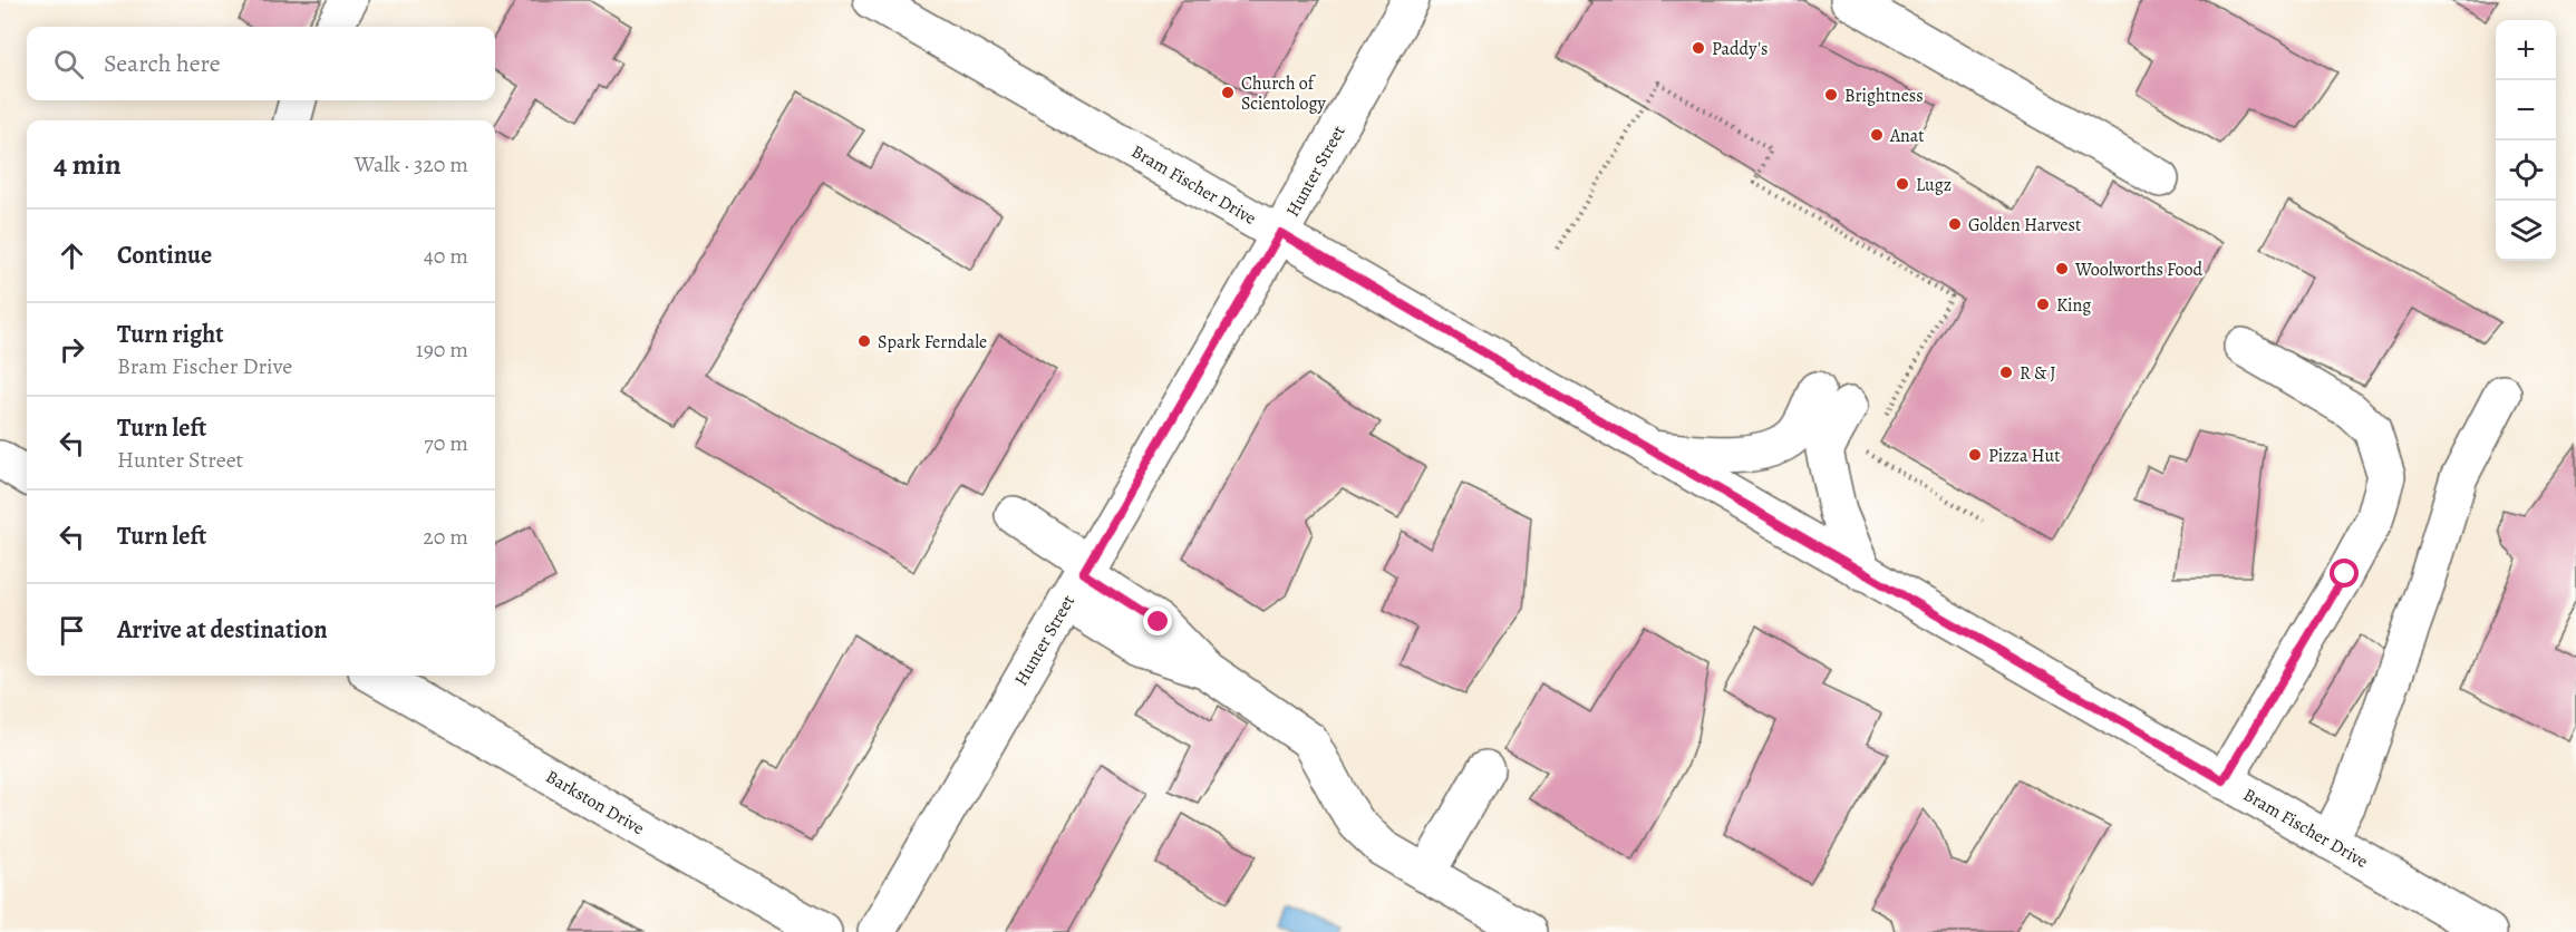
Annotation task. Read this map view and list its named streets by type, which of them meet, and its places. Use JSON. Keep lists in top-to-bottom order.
{
  "streets": {
    "street": ["Hunter Street", "Bram Fischer Drive", "Barkston Drive"]
  },
  "crossings": [
    ["Hunter Street", "Bram Fischer Drive"]
  ],
  "places": [
    "Paddy's",
    "Church of Scientology",
    "Brightness",
    "Anat",
    "Lugz",
    "Golden Harvest",
    "Woolworths Food",
    "King",
    "Spark Ferndale",
    "R & J",
    "Pizza Hut"
  ],
  "page": {
    "map_buttons": ["+", "−"],
    "search": "Search here",
    "heading": ["4 min", "Walk · 320 m"],
    "list": [
      ["Continue", "40 m"],
      ["Turn right", "Bram Fischer Drive", "190 m"],
      ["Turn left", "Hunter Street", "70 m"],
      ["Turn left", "20 m"],
      "Arrive at destination"
    ]
  }
}
